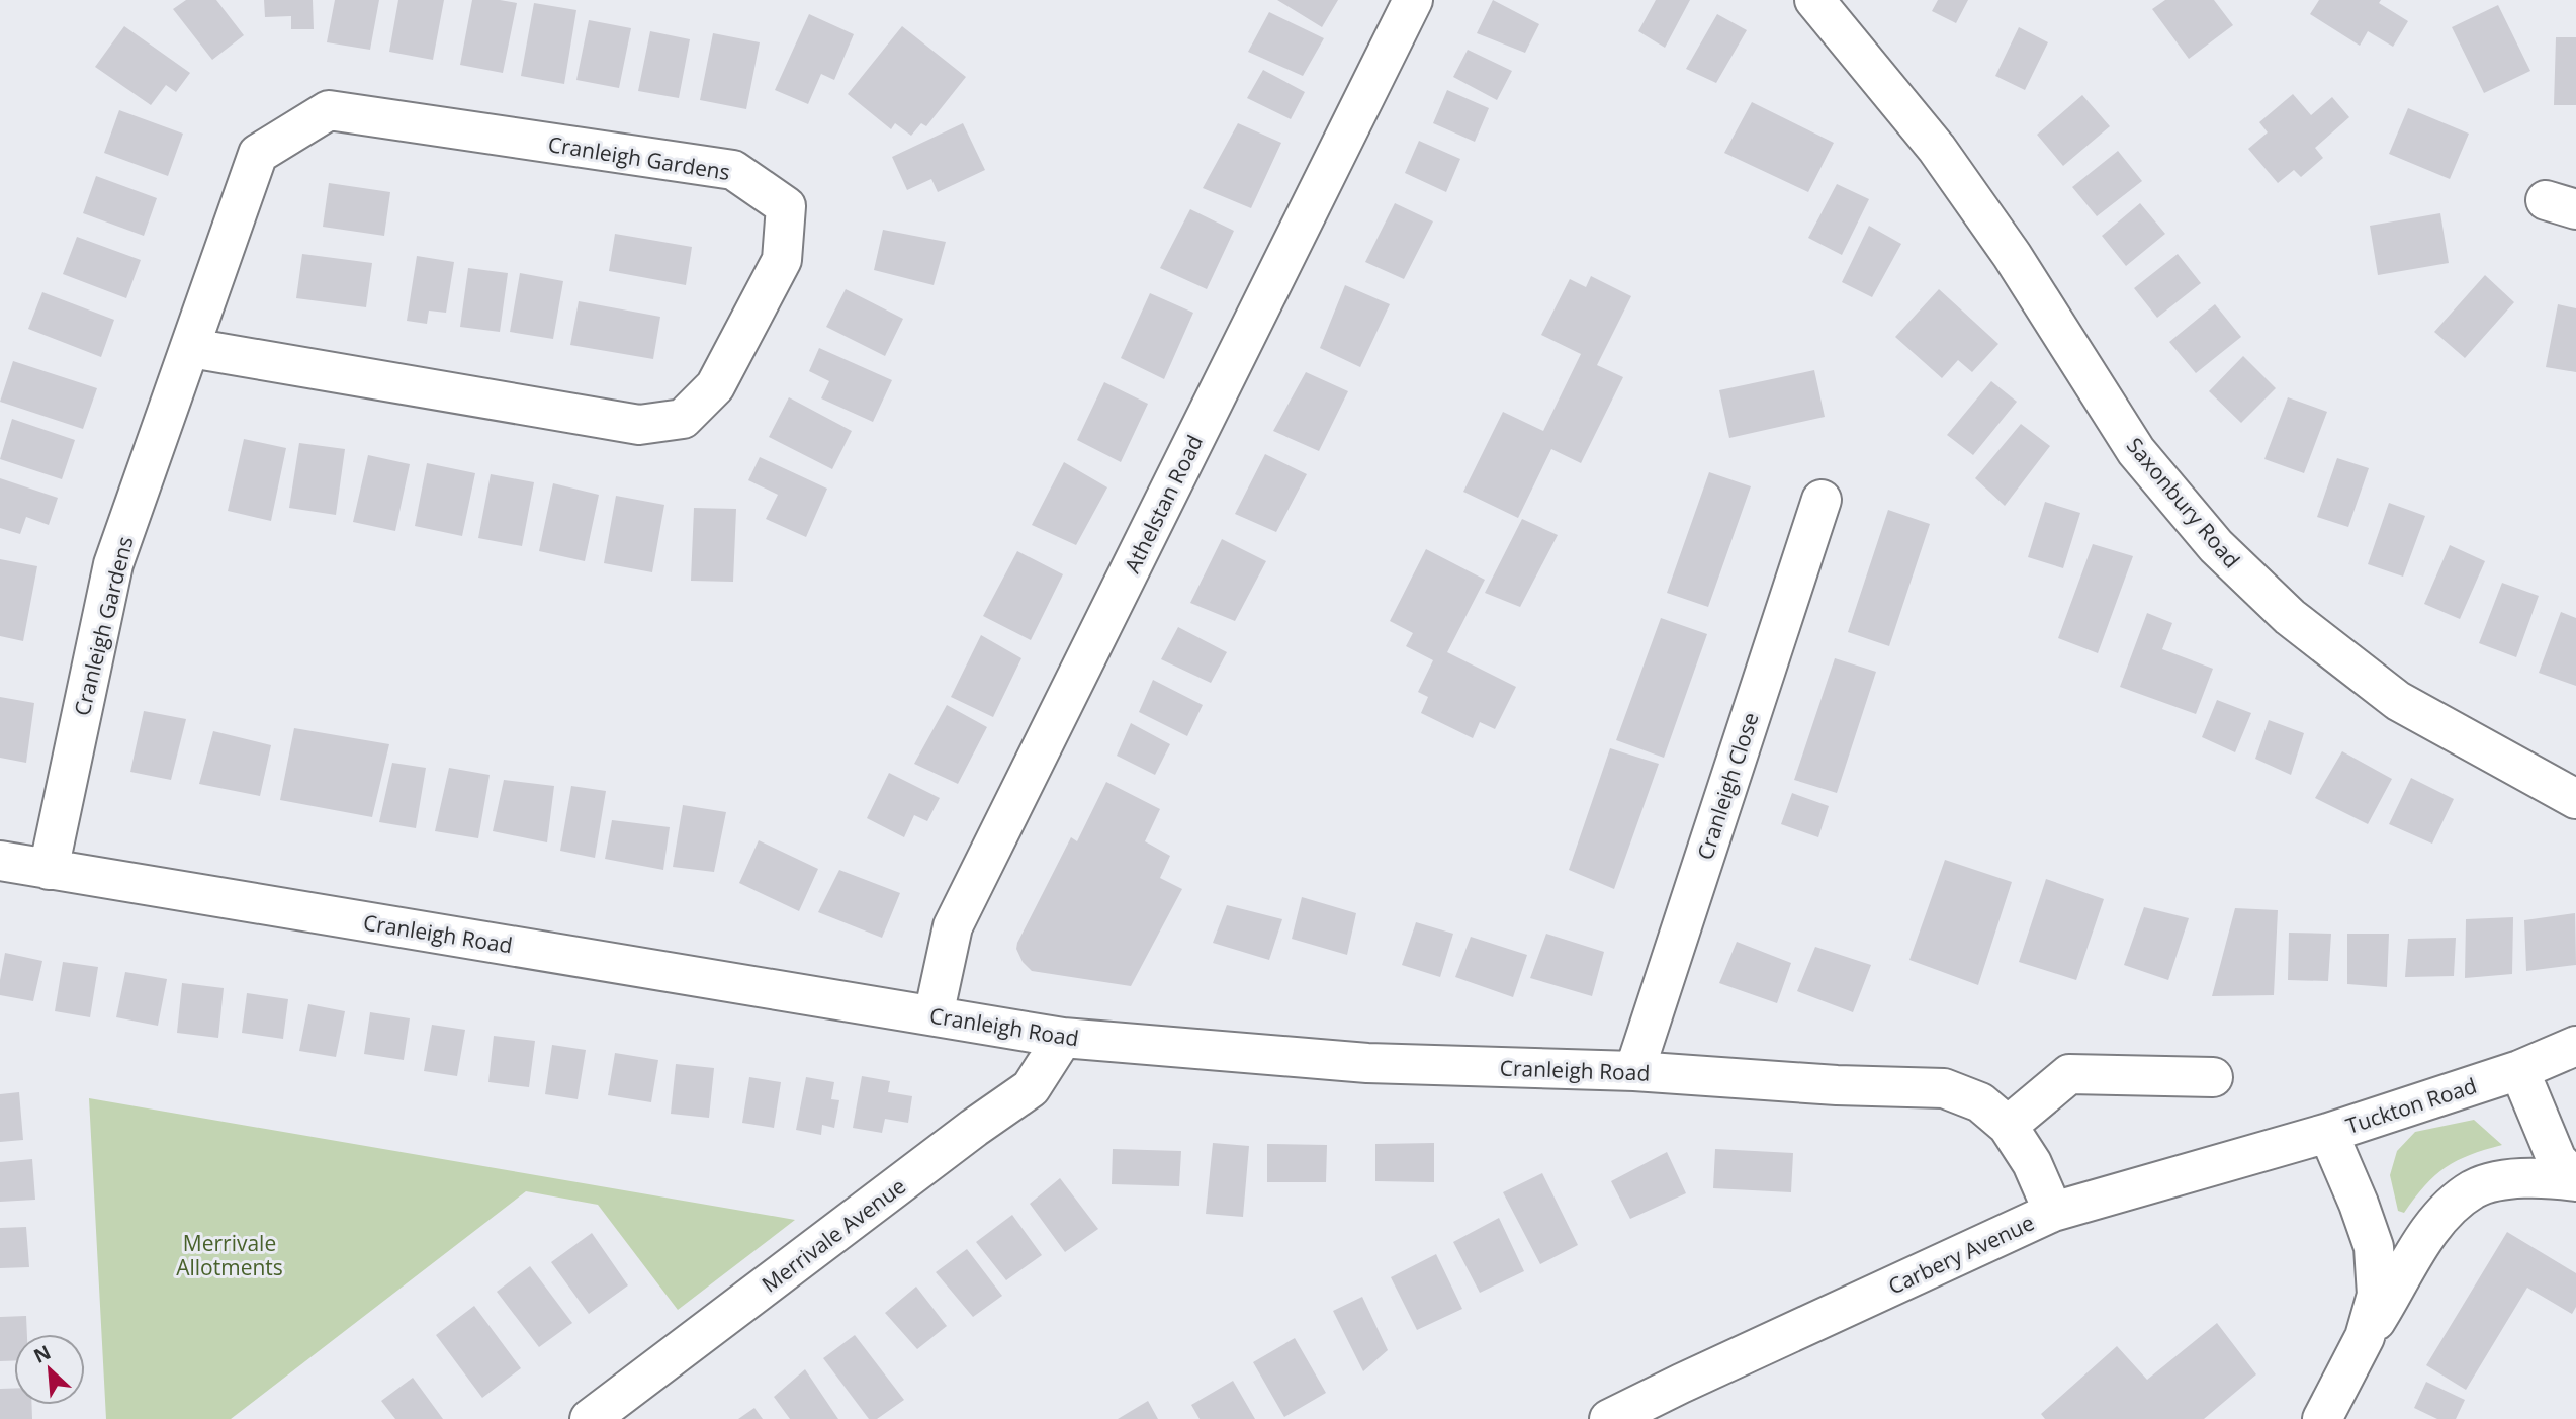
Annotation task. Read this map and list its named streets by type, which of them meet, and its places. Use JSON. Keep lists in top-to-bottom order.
{
  "streets": {
    "street": [
      "Cranleigh Gardens",
      "Saxonbury Road",
      "Athelstan Road",
      "Cranleigh Close",
      "Cranleigh Road",
      "Tuckton Road",
      "Merrivale Avenue",
      "Carbery Avenue"
    ]
  },
  "crossings": [
    ["Cranleigh Gardens", "Cranleigh Road"],
    ["Athelstan Road", "Cranleigh Road"],
    ["Cranleigh Close", "Cranleigh Road"],
    ["Cranleigh Road", "Merrivale Avenue"],
    ["Cranleigh Road", "Carbery Avenue"],
    ["Tuckton Road", "Carbery Avenue"]
  ],
  "parks": ["Merrivale Allotments"],
  "north": "top left"
}
